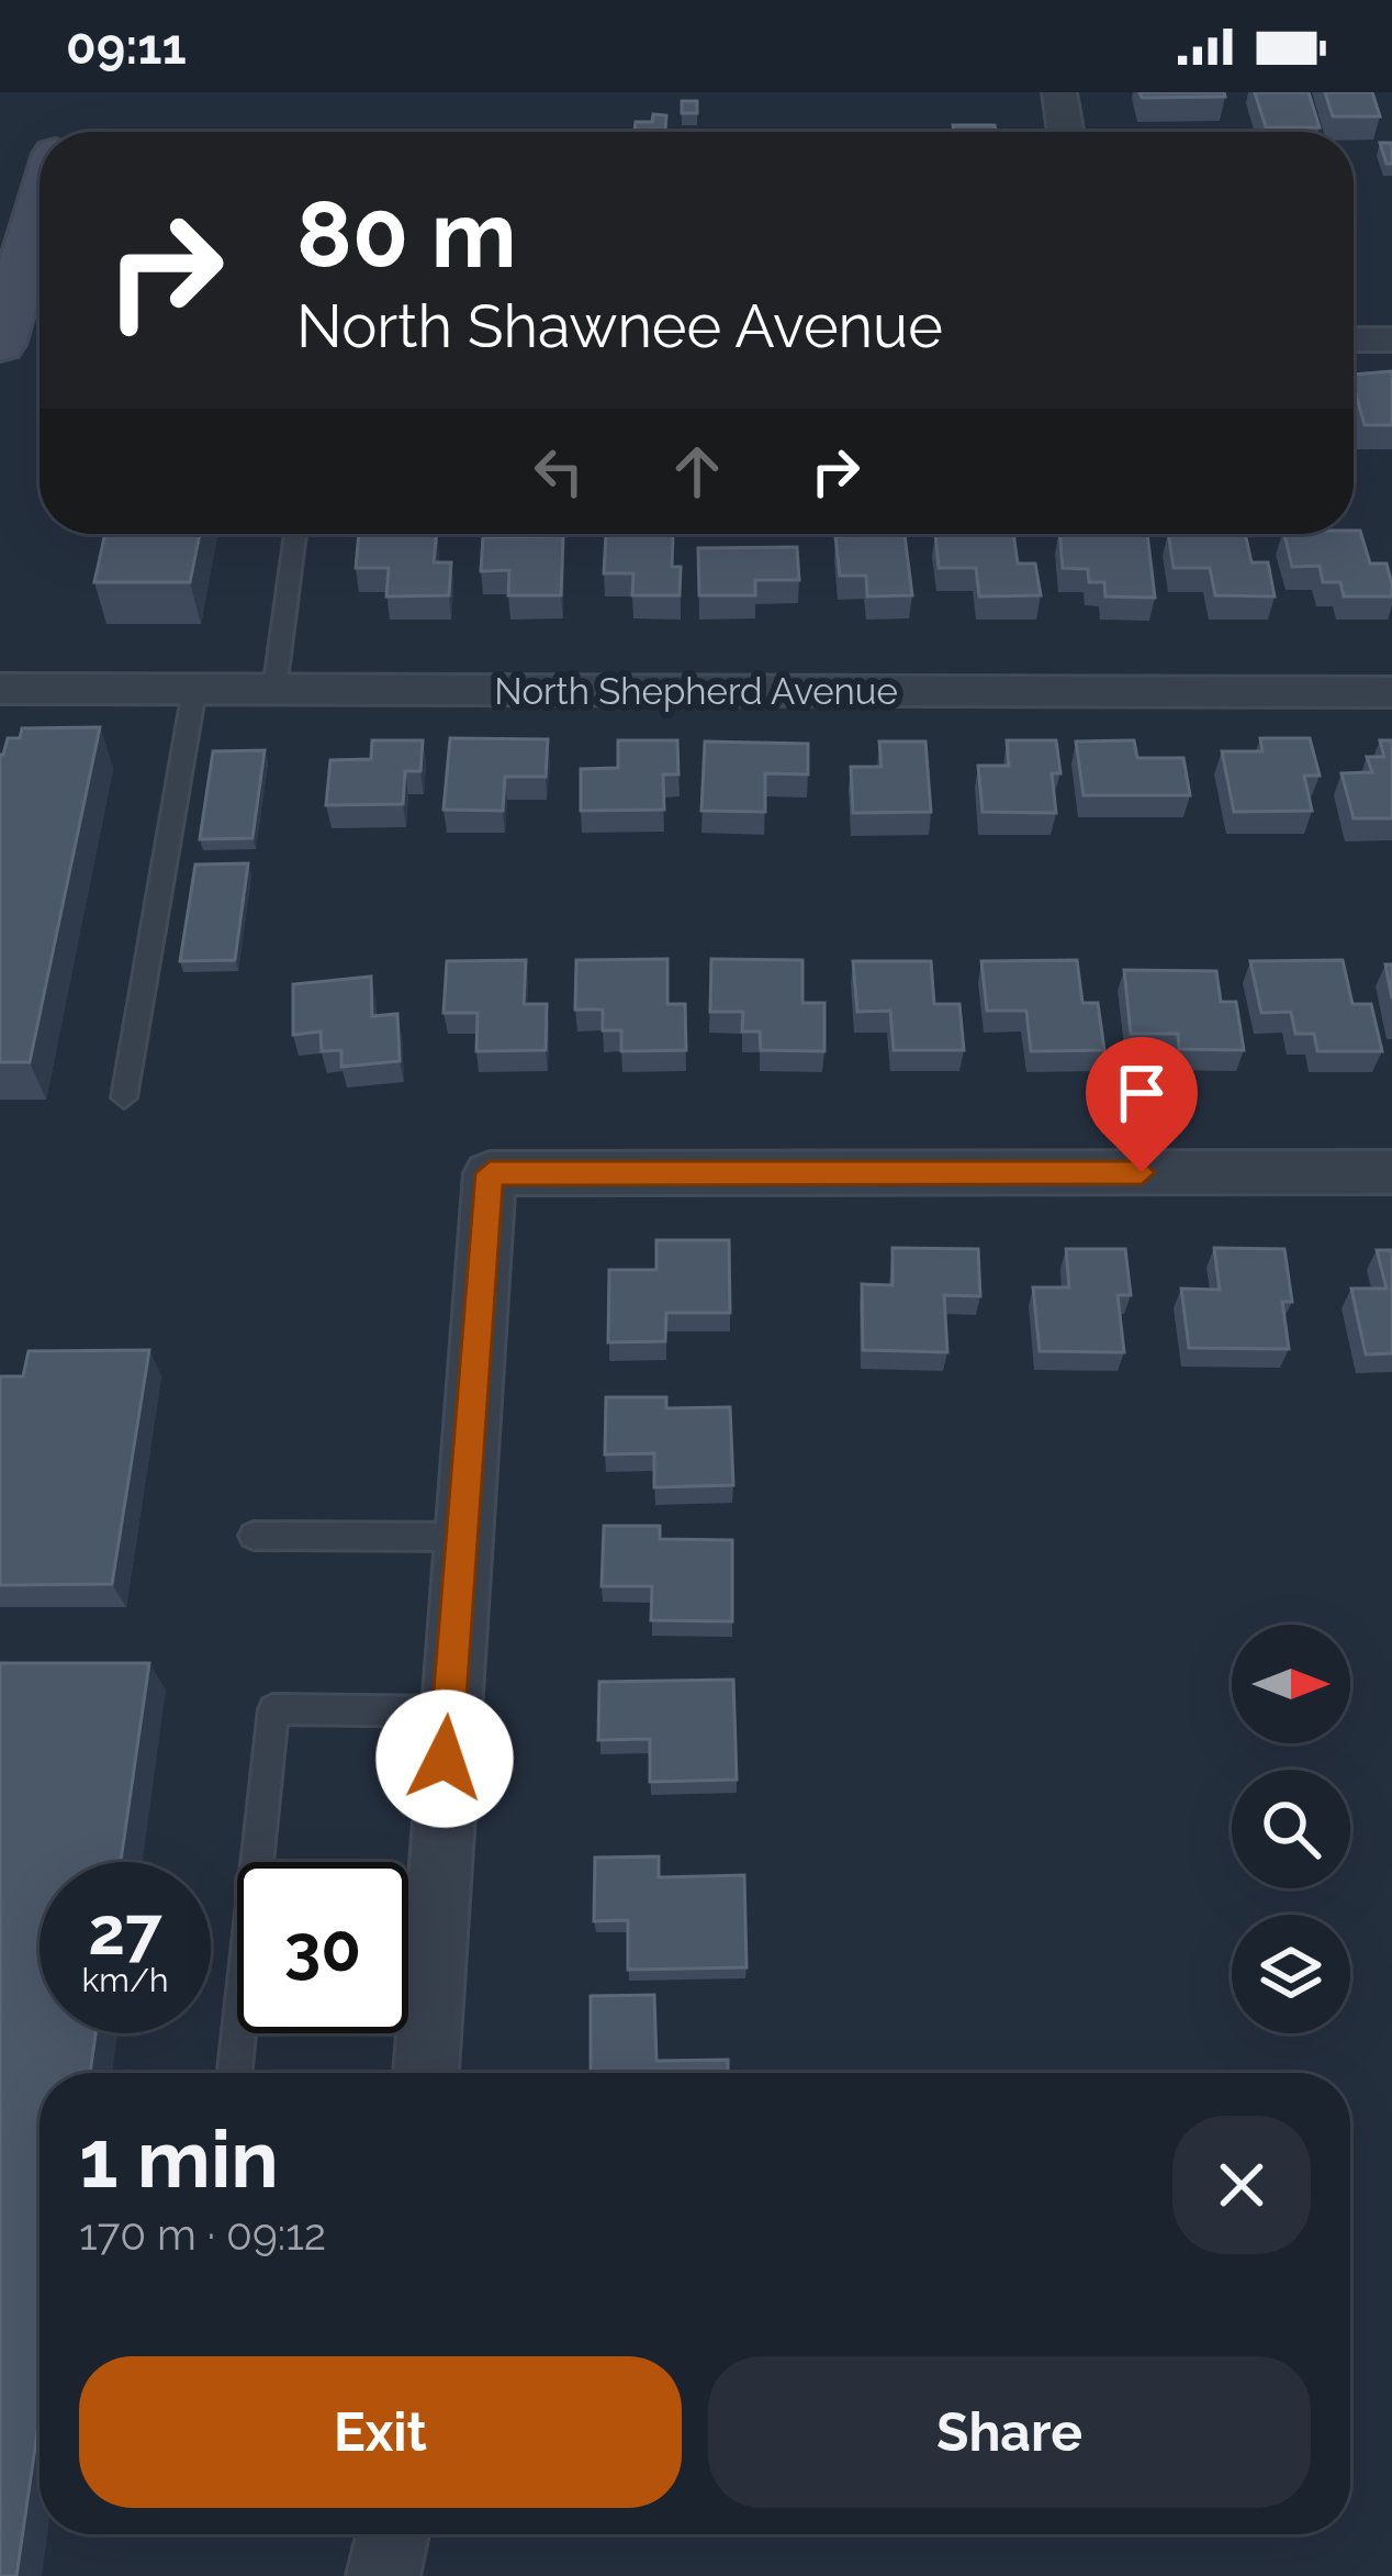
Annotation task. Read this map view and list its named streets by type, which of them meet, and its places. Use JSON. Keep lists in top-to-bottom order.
{
  "streets": {
    "street": ["North Shepherd Avenue"]
  },
  "north": "right",
  "page": {
    "status": "09:11",
    "turn": ["80 m", "North Shawnee Avenue"],
    "speed": "27 km/h",
    "limit": "30",
    "heading": ["1 min", "170 m · 09:12"],
    "buttons": ["Exit", "Share"]
  }
}
